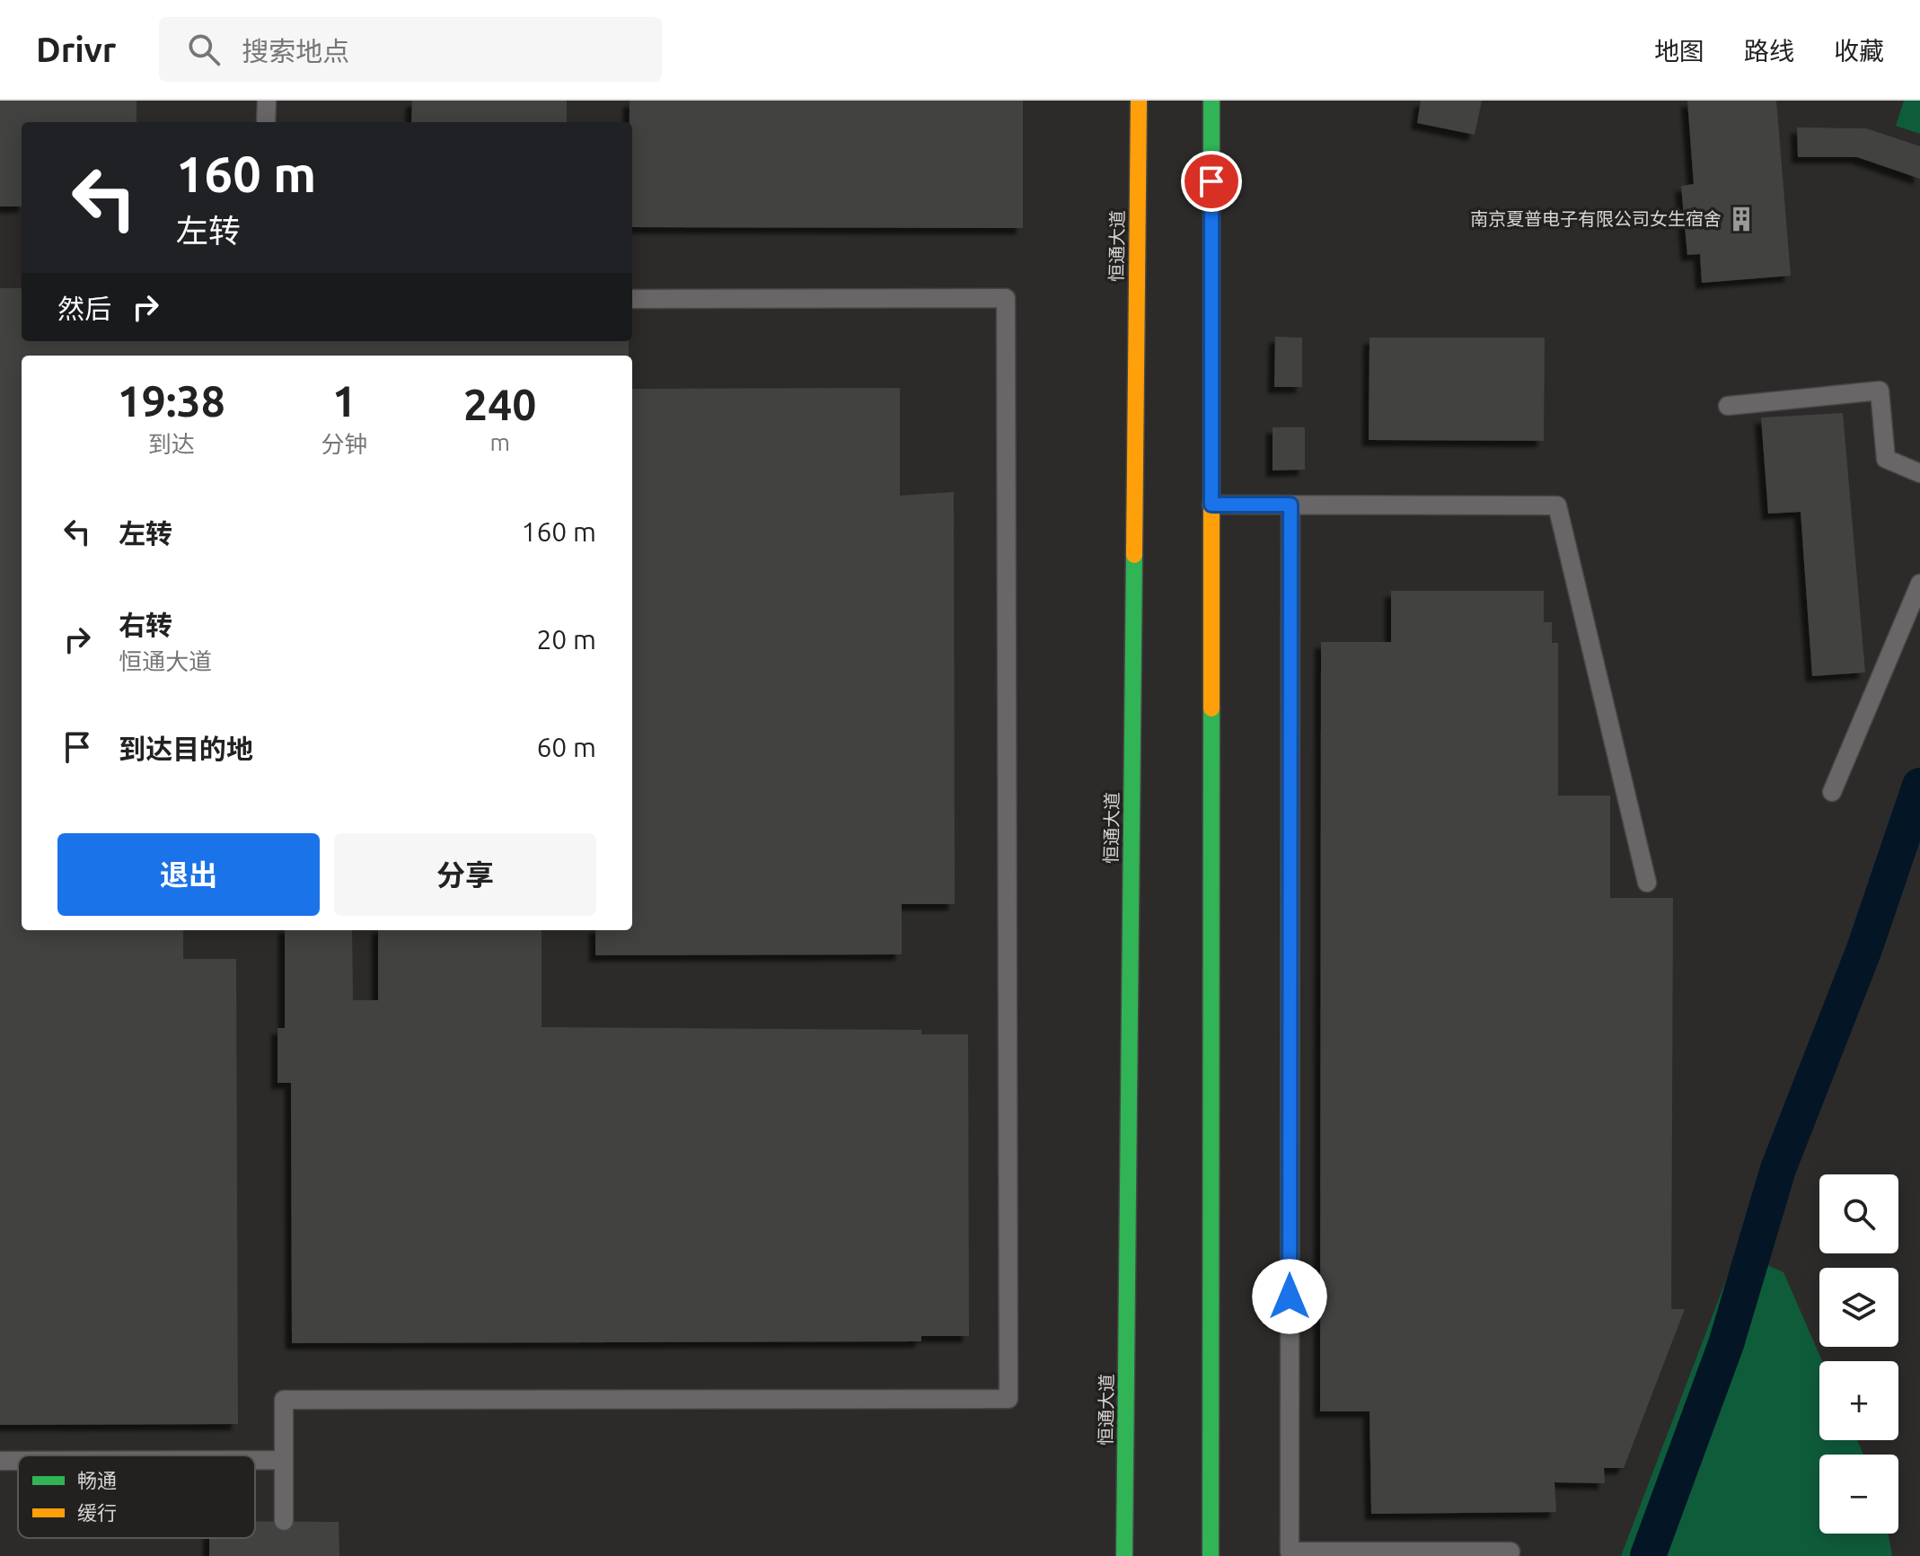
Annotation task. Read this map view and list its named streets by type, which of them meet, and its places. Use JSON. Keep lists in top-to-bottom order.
{
  "streets": {
    "main road": ["恒通大道"]
  },
  "places": {
    "building": ["南京夏普电子有限公司女生宿舍"]
  },
  "legend": ["畅通", "缓行"],
  "page": {
    "header": "Drivr",
    "search": "搜索地点",
    "nav": ["地图", "路线", "收藏"],
    "turn": ["160 m", "左转"],
    "then": "然后",
    "eta": [
      "19:38",
      "到达",
      "1",
      "分钟",
      "240",
      "m"
    ],
    "list": [
      {
        "name": "左转",
        "value": "160 m"
      },
      {
        "name": "右转",
        "note": "恒通大道",
        "value": "20 m"
      },
      {
        "name": "到达目的地",
        "value": "60 m"
      }
    ],
    "buttons": ["退出", "分享"],
    "map_buttons": ["+", "−"]
  }
}
